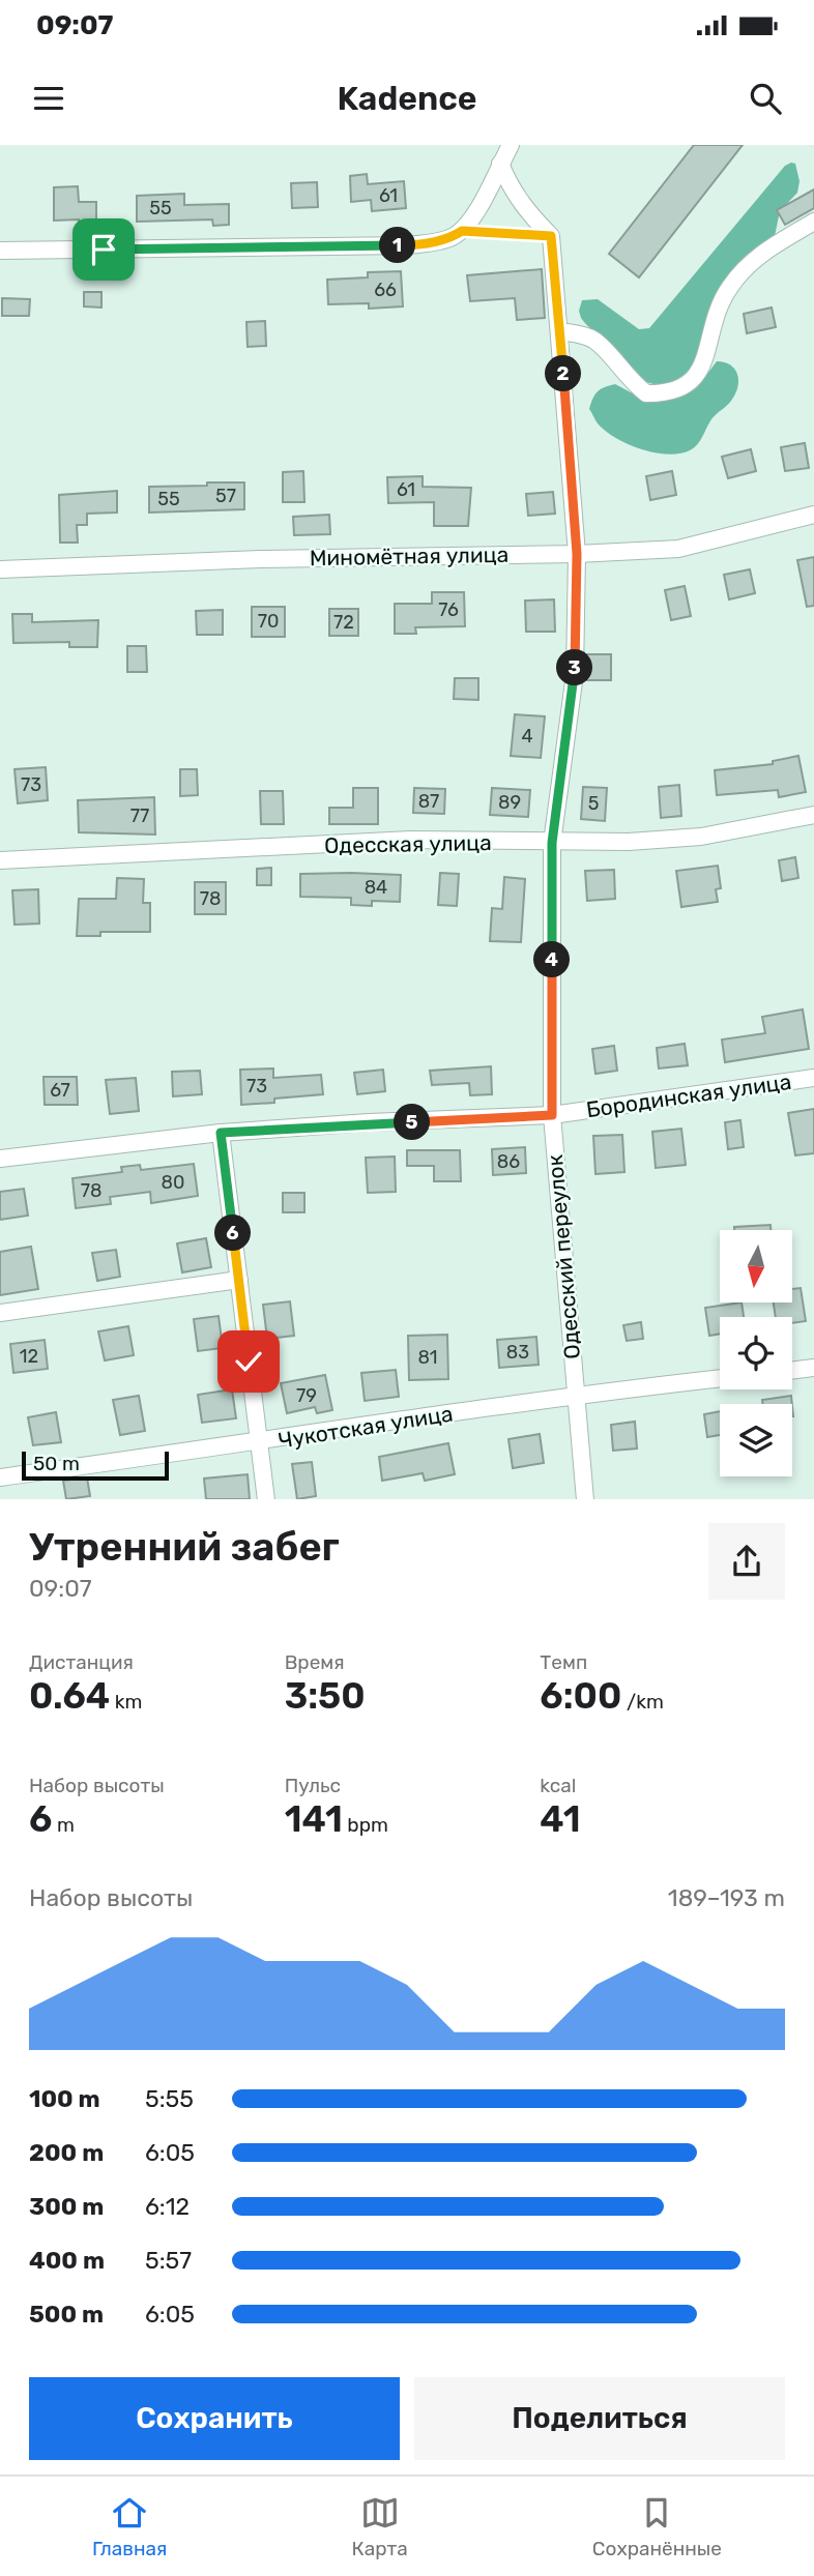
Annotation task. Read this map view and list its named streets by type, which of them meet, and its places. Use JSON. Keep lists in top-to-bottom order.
{
  "streets": {
    "street": [
      "Миномётная улица",
      "Одесская улица",
      "Бородинская улица",
      "Одесский переулок",
      "Чукотская улица"
    ]
  },
  "crossings": [
    ["Миномётная улица", "Одесский переулок"],
    ["Одесская улица", "Одесский переулок"],
    ["Бородинская улица", "Одесский переулок"],
    ["Одесский переулок", "Чукотская улица"]
  ],
  "house_numbers": [
    "61",
    "55",
    "66",
    "61",
    "57",
    "55",
    "76",
    "70",
    "72",
    "4",
    "73",
    "87",
    "89",
    "5",
    "77",
    "84",
    "78",
    "73",
    "67",
    "86",
    "80",
    "78",
    "83",
    "12",
    "81",
    "79"
  ],
  "scale_bar": "50 m",
  "north": "bottom",
  "page": {
    "status": "09:07",
    "header": "Kadence",
    "pins": [
      "1",
      "2",
      "3",
      "4",
      "5",
      "6"
    ],
    "scale": "50 m",
    "heading": ["Утренний забег", "09:07"],
    "stats": [
      ["Дистанция", "0.64 km"],
      ["Время", "3:50"],
      ["Темп", "6:00 /km"],
      ["Набор высоты", "6 m"],
      ["Пульс", "141 bpm"],
      ["kcal", "41"]
    ],
    "chart": ["Набор высоты", "189–193 m"],
    "list": [
      {
        "name": "100 m",
        "note": "5:55"
      },
      {
        "name": "200 m",
        "note": "6:05"
      },
      {
        "name": "300 m",
        "note": "6:12"
      },
      {
        "name": "400 m",
        "note": "5:57"
      },
      {
        "name": "500 m",
        "note": "6:05"
      }
    ],
    "buttons": ["Сохранить", "Поделиться"],
    "tabs": ["Главная", "Карта", "Сохранённые"]
  }
}
